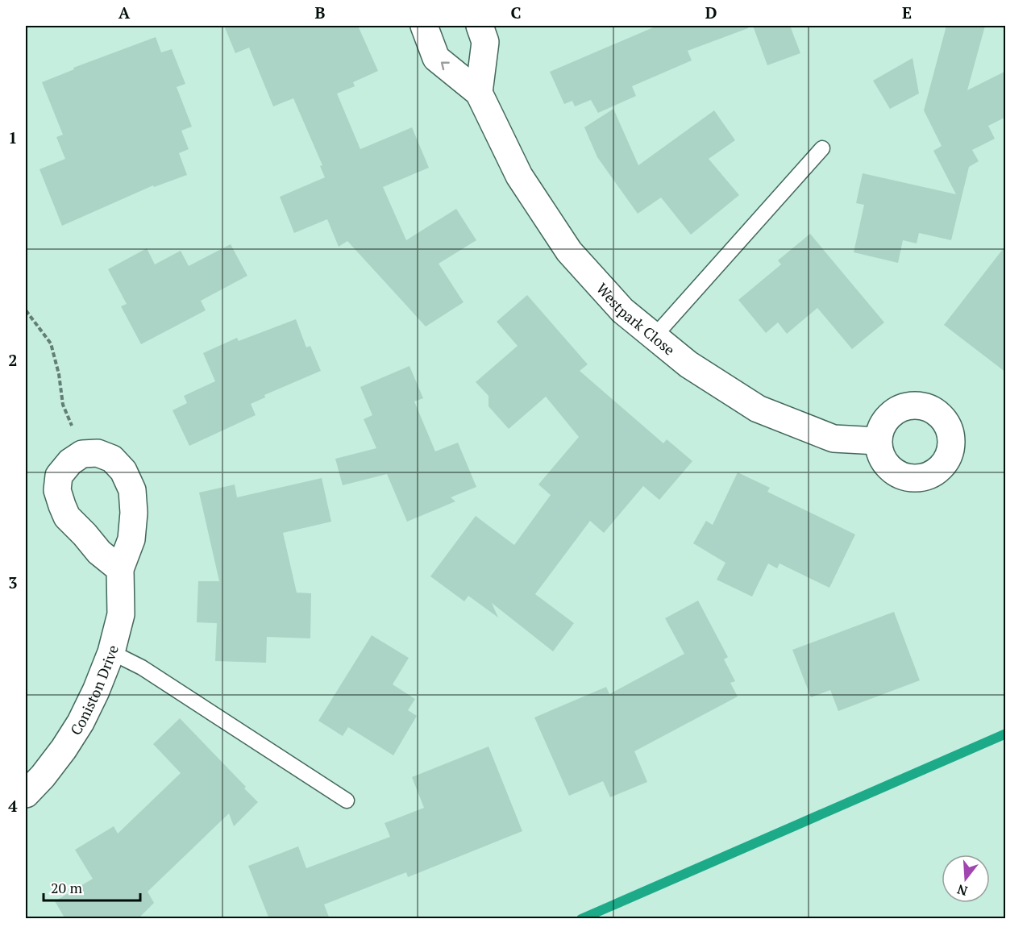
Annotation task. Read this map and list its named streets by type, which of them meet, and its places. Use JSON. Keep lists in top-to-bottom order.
{
  "streets": {
    "street": ["Westpark Close", "Coniston Drive"]
  },
  "scale_bar": "20 m",
  "north": "bottom",
  "grid": {
    "columns": [
      "A",
      "B",
      "C",
      "D",
      "E"
    ],
    "rows": [
      "1",
      "2",
      "3",
      "4"
    ]
  }
}
